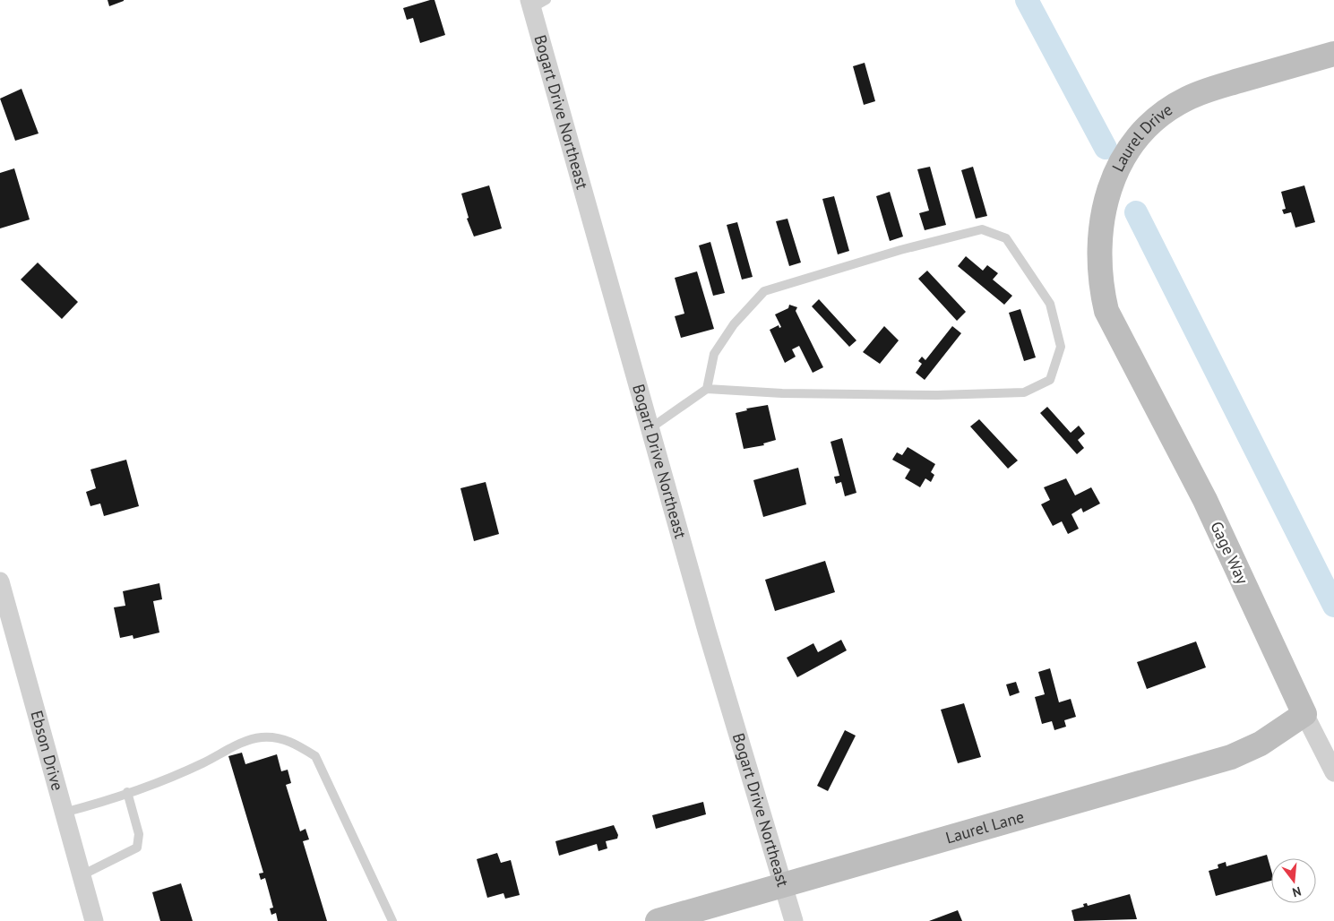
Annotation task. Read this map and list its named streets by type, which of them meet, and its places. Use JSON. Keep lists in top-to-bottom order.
{
  "streets": {
    "street": [
      "Bogart Drive Northeast",
      "Laurel Drive",
      "Gage Way",
      "Ebson Drive",
      "Laurel Lane"
    ]
  },
  "crossings": [
    ["Bogart Drive Northeast", "Laurel Lane"],
    ["Laurel Drive", "Gage Way"],
    ["Gage Way", "Laurel Lane"]
  ],
  "north": "bottom"
}
